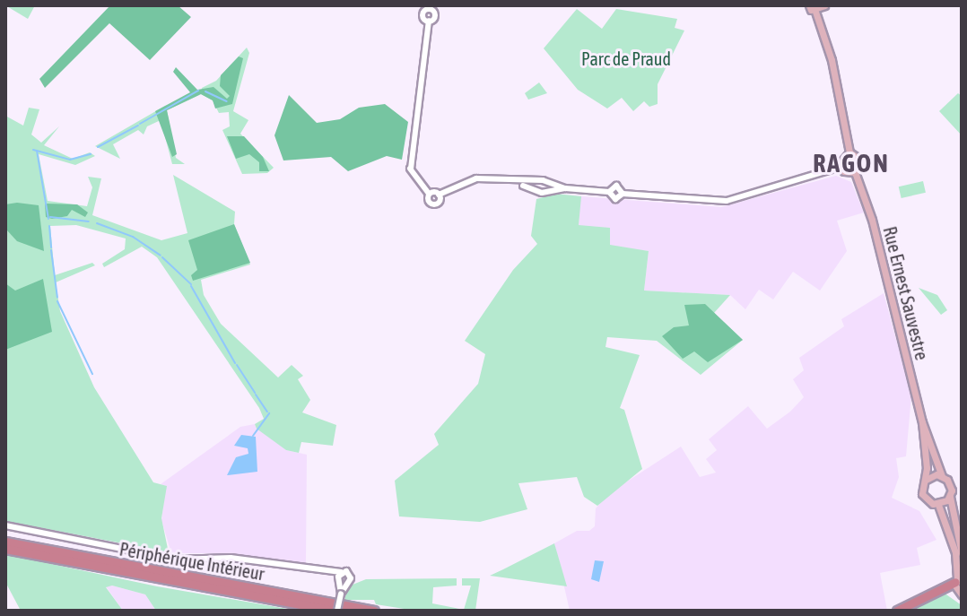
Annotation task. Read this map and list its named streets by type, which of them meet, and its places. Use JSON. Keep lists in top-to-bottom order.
{
  "streets": {
    "highway": ["Périphérique Intérieur"],
    "main road": ["Rue Ernest Sauvestre"]
  },
  "districts": ["RAGON"],
  "parks": ["Parc de Praud"]
}
